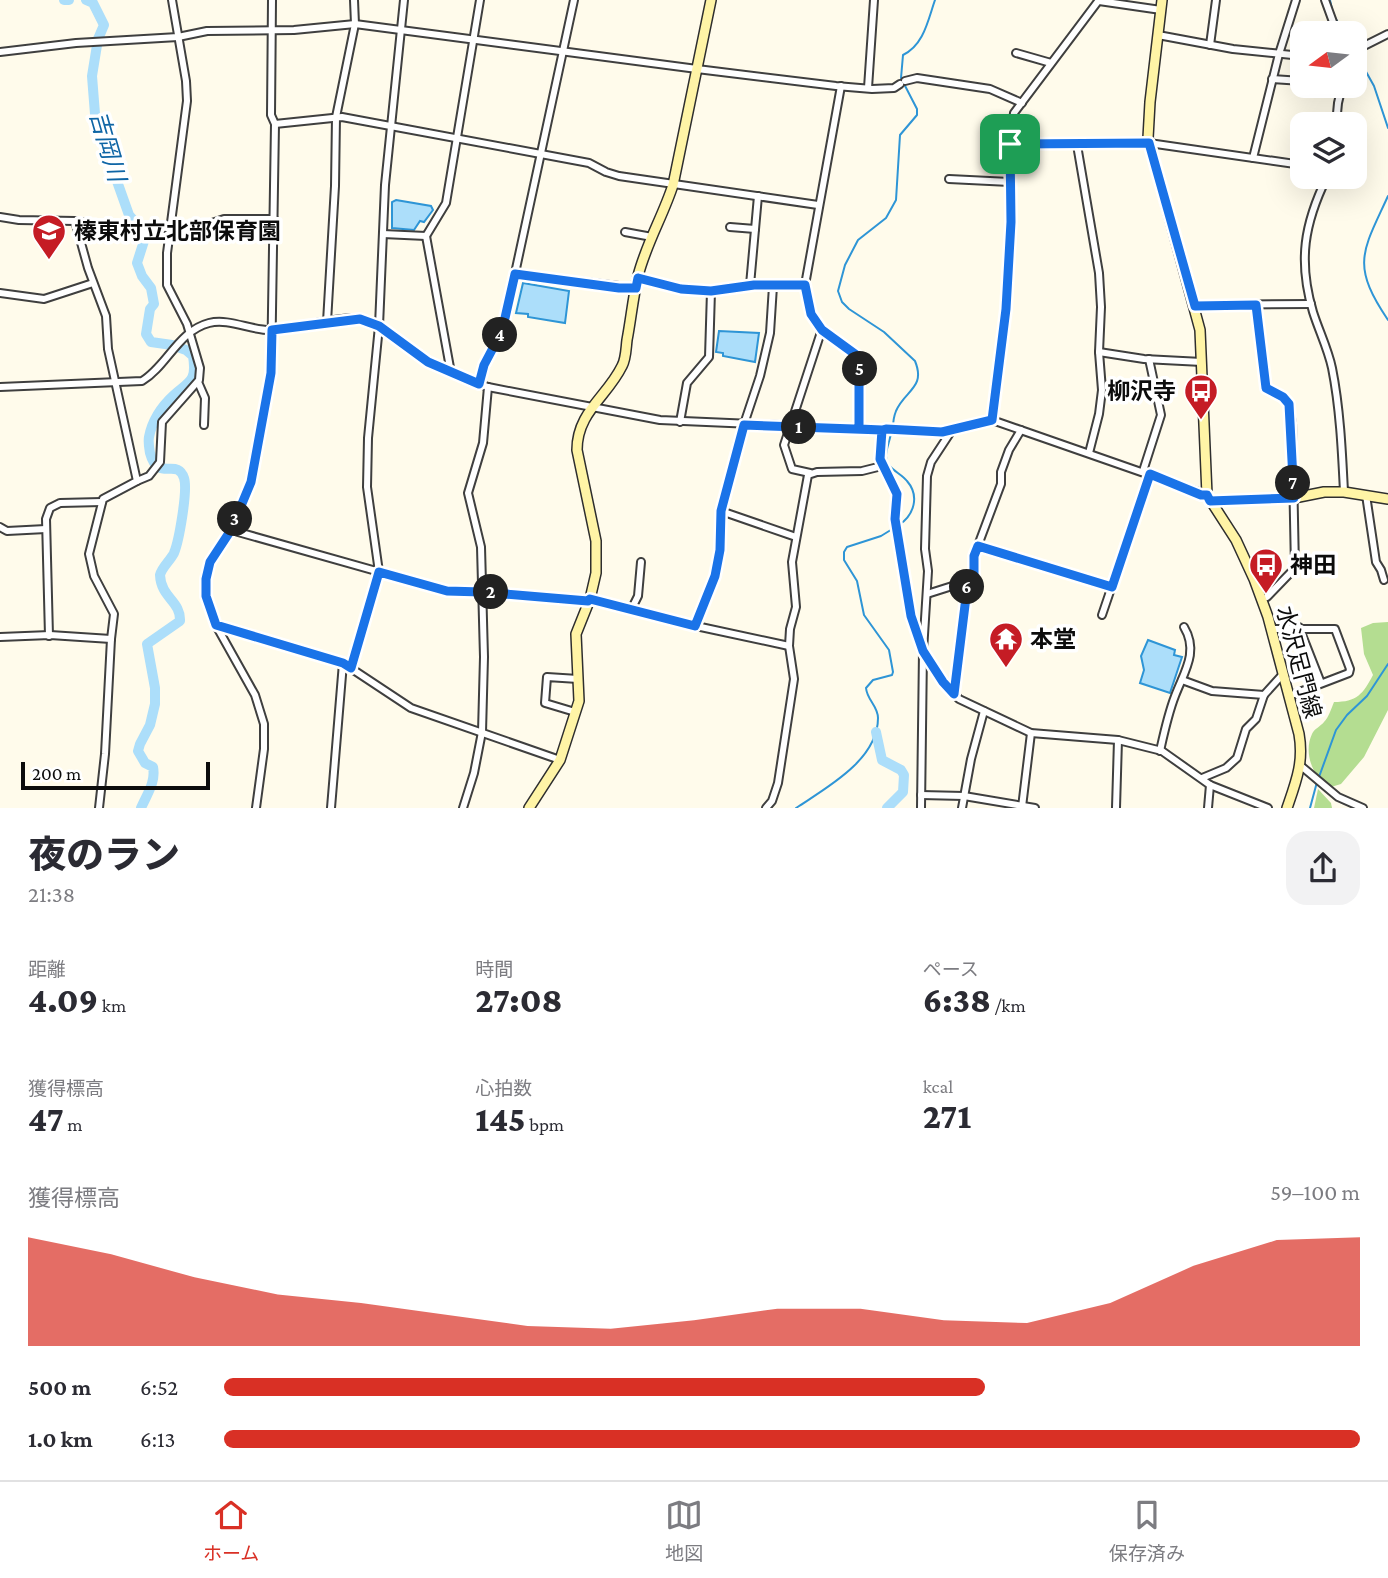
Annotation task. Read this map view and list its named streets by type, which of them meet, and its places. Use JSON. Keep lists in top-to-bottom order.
{
  "streets": {
    "street": ["水沢足門線"]
  },
  "water": ["吉岡川"],
  "places": {
    "school or university": ["榛東村立北部保育園"],
    "bus stop": ["柳沢寺", "神田"],
    "temple": ["本堂"]
  },
  "scale_bar": "200 m",
  "north": "left",
  "page": {
    "pins": [
      "4",
      "5",
      "1",
      "7",
      "3",
      "6",
      "2"
    ],
    "scale": "200 m",
    "heading": ["夜のラン", "21:38"],
    "stats": [
      ["距離", "4.09 km"],
      ["時間", "27:08"],
      ["ペース", "6:38 /km"],
      ["獲得標高", "47 m"],
      ["心拍数", "145 bpm"],
      ["kcal", "271"]
    ],
    "chart": ["獲得標高", "59–100 m"],
    "list": [
      {
        "name": "500 m",
        "note": "6:52"
      },
      {
        "name": "1.0 km",
        "note": "6:13"
      }
    ],
    "tabs": ["ホーム", "地図", "保存済み"]
  }
}
